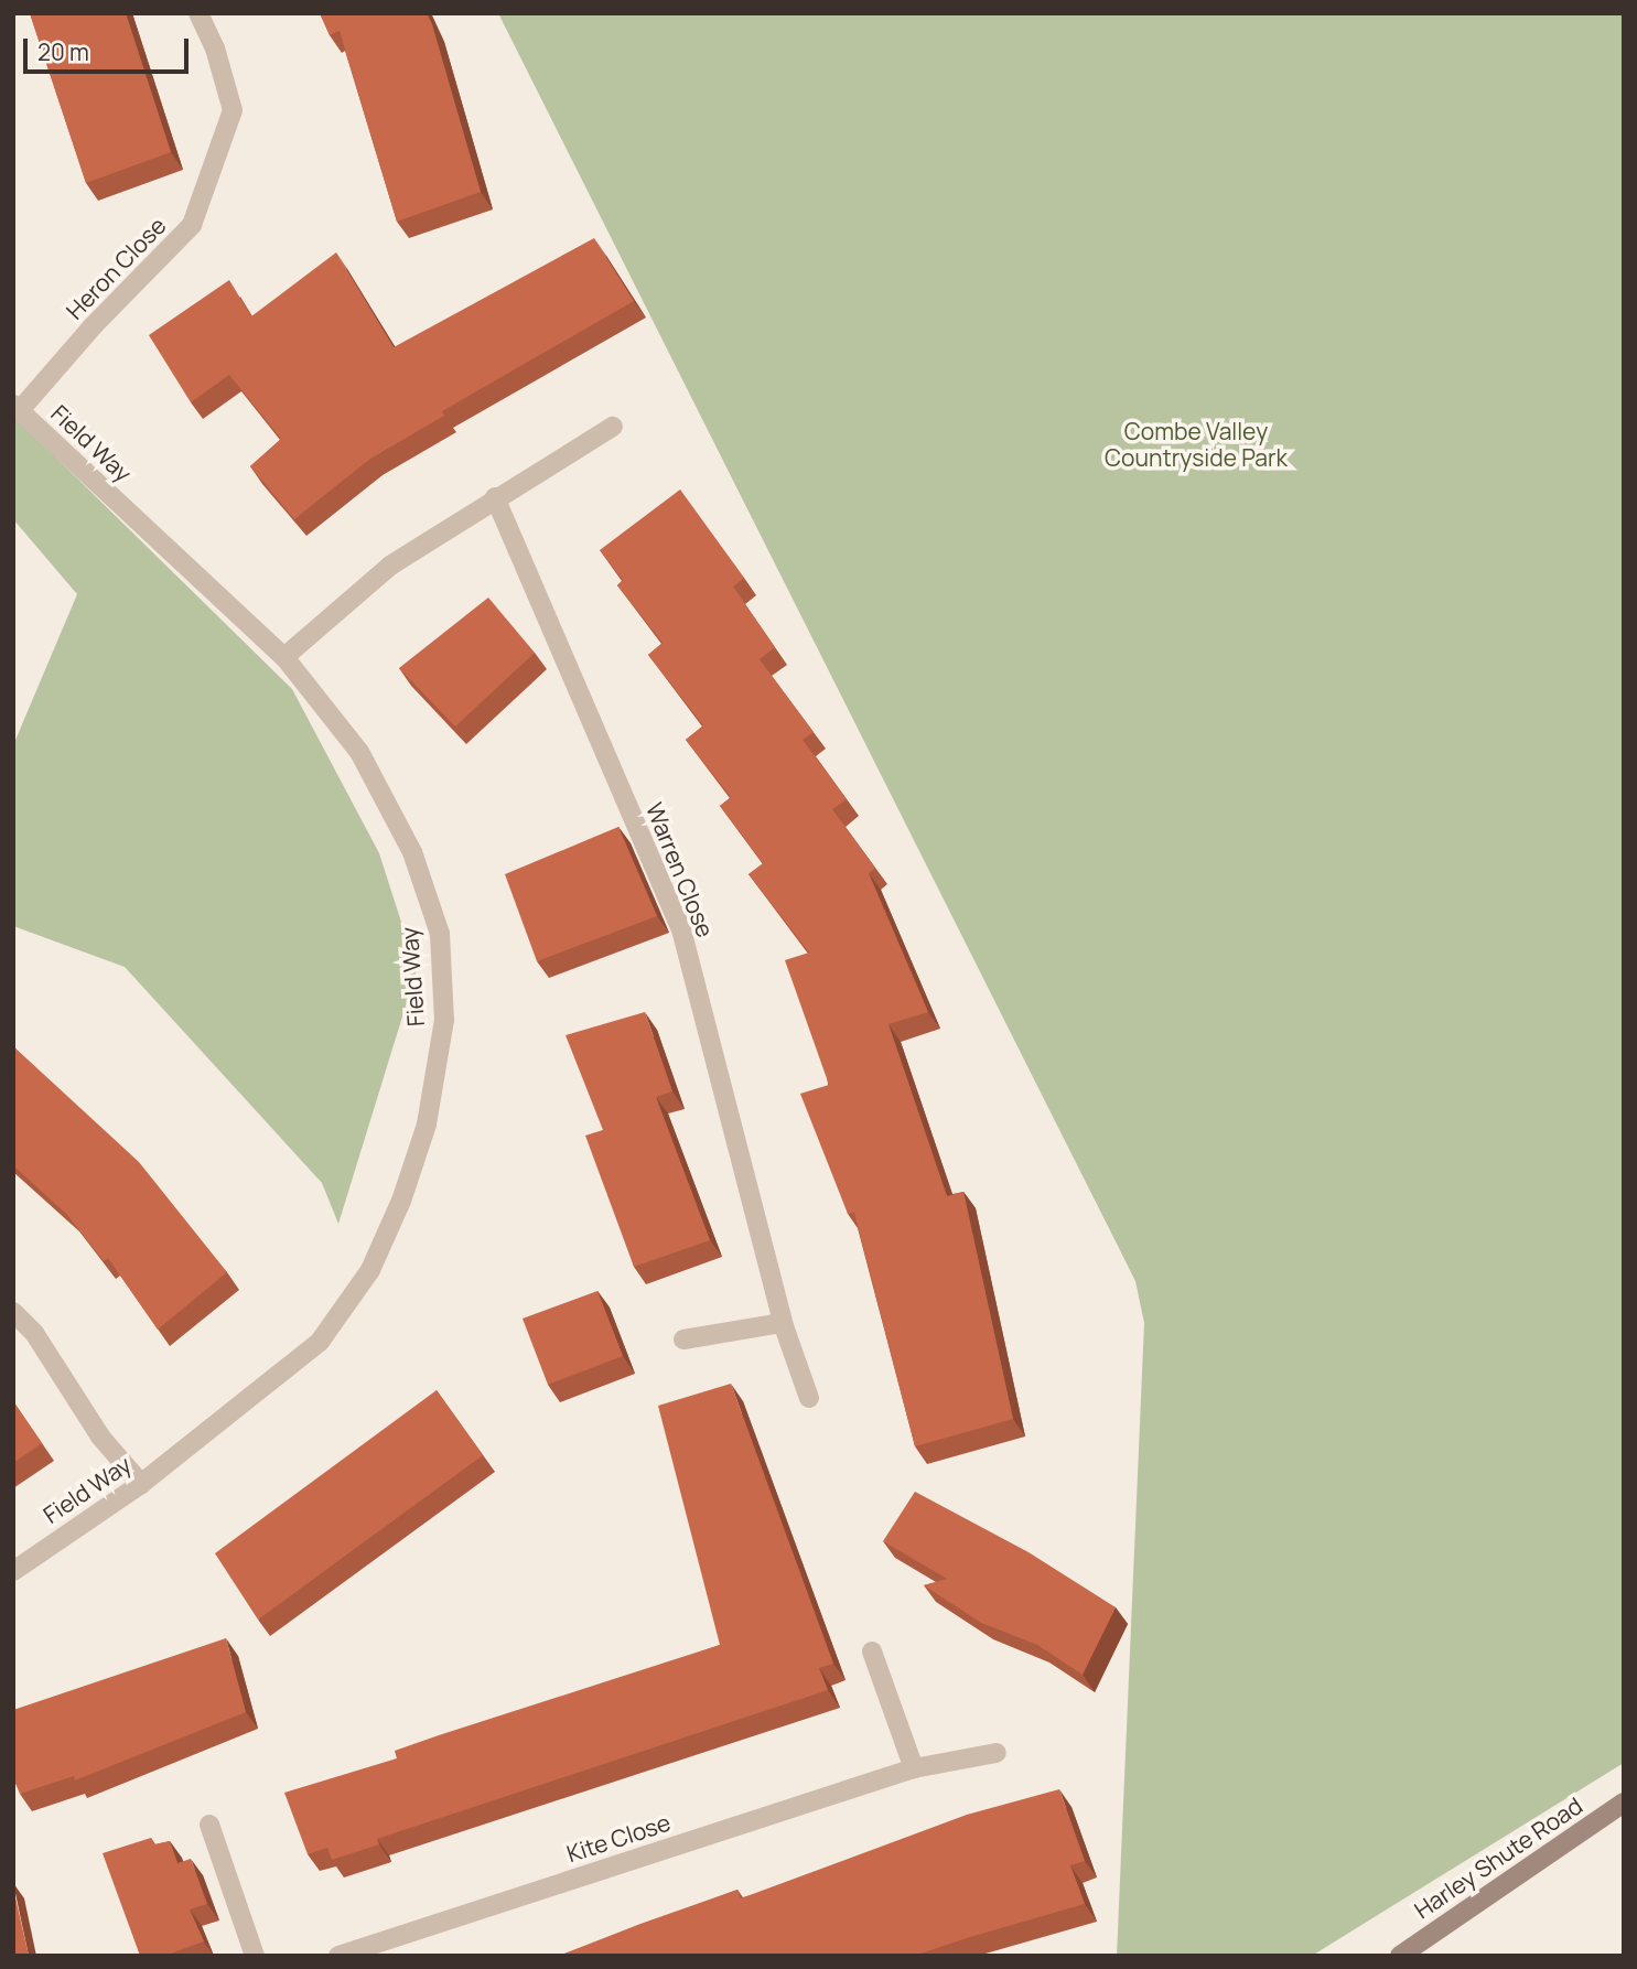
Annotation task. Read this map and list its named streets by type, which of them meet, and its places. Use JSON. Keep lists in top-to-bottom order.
{
  "streets": {
    "main road": ["Harley Shute Road"],
    "street": [
      "Heron Close",
      "Field Way",
      "Warren Close",
      "Kite Close"
    ]
  },
  "crossings": [
    ["Heron Close", "Field Way"]
  ],
  "parks": ["Combe Valley Countryside Park"],
  "scale_bar": "20 m"
}
